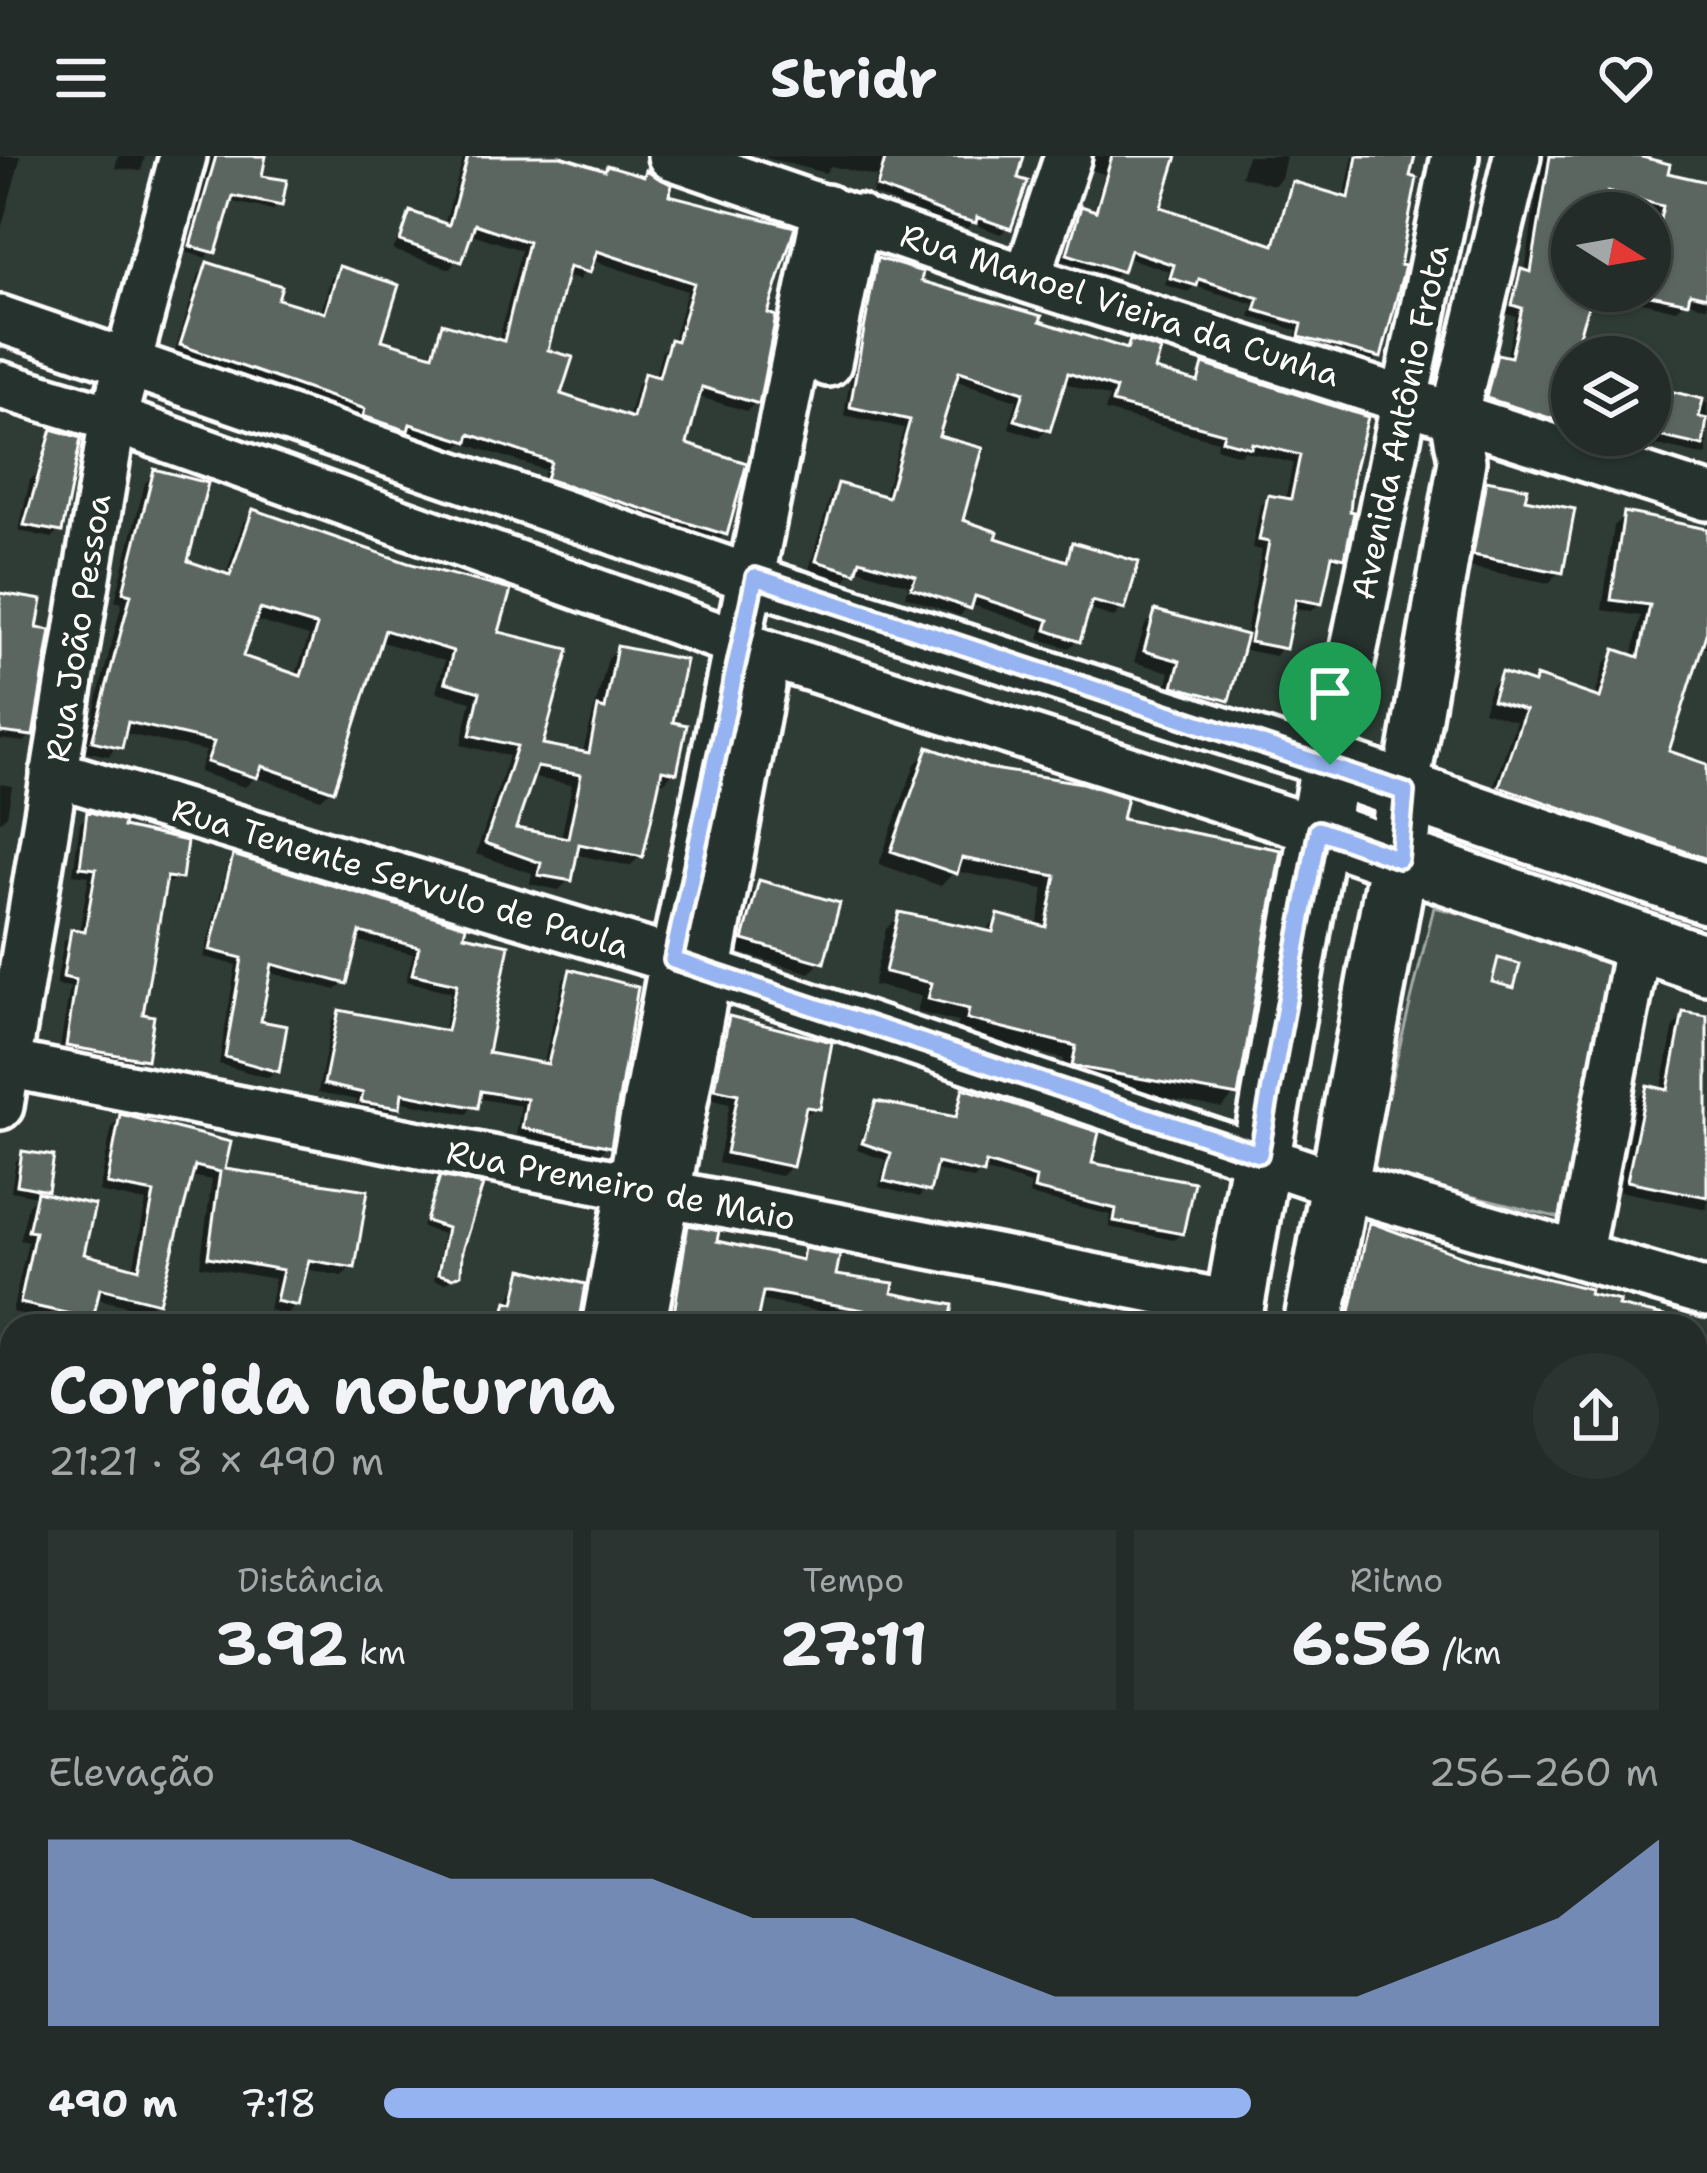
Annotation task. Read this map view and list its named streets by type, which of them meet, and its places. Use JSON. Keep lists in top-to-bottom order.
{
  "streets": {
    "main road": ["Avenida Antônio Frota"],
    "street": [
      "Rua Manoel Vieira da Cunha",
      "Rua João Pessoa",
      "Rua Tenente Servulo de Paula",
      "Rua Premeiro de Maio"
    ]
  },
  "crossings": [
    ["Rua Manoel Vieira da Cunha", "Avenida Antônio Frota"],
    ["Avenida Antônio Frota", "Rua Tenente Servulo de Paula"],
    ["Rua João Pessoa", "Rua Tenente Servulo de Paula"],
    ["Rua João Pessoa", "Rua Premeiro de Maio"]
  ],
  "north": "right",
  "page": {
    "header": "Stridr",
    "heading": ["Corrida noturna", "21:21 · 8 × 490 m"],
    "stats": [
      ["Distância", "3.92 km"],
      ["Tempo", "27:11"],
      ["Ritmo", "6:56 /km"]
    ],
    "chart": ["Elevação", "256–260 m"],
    "list": [
      {
        "name": "490 m",
        "note": "7:18"
      }
    ]
  }
}
